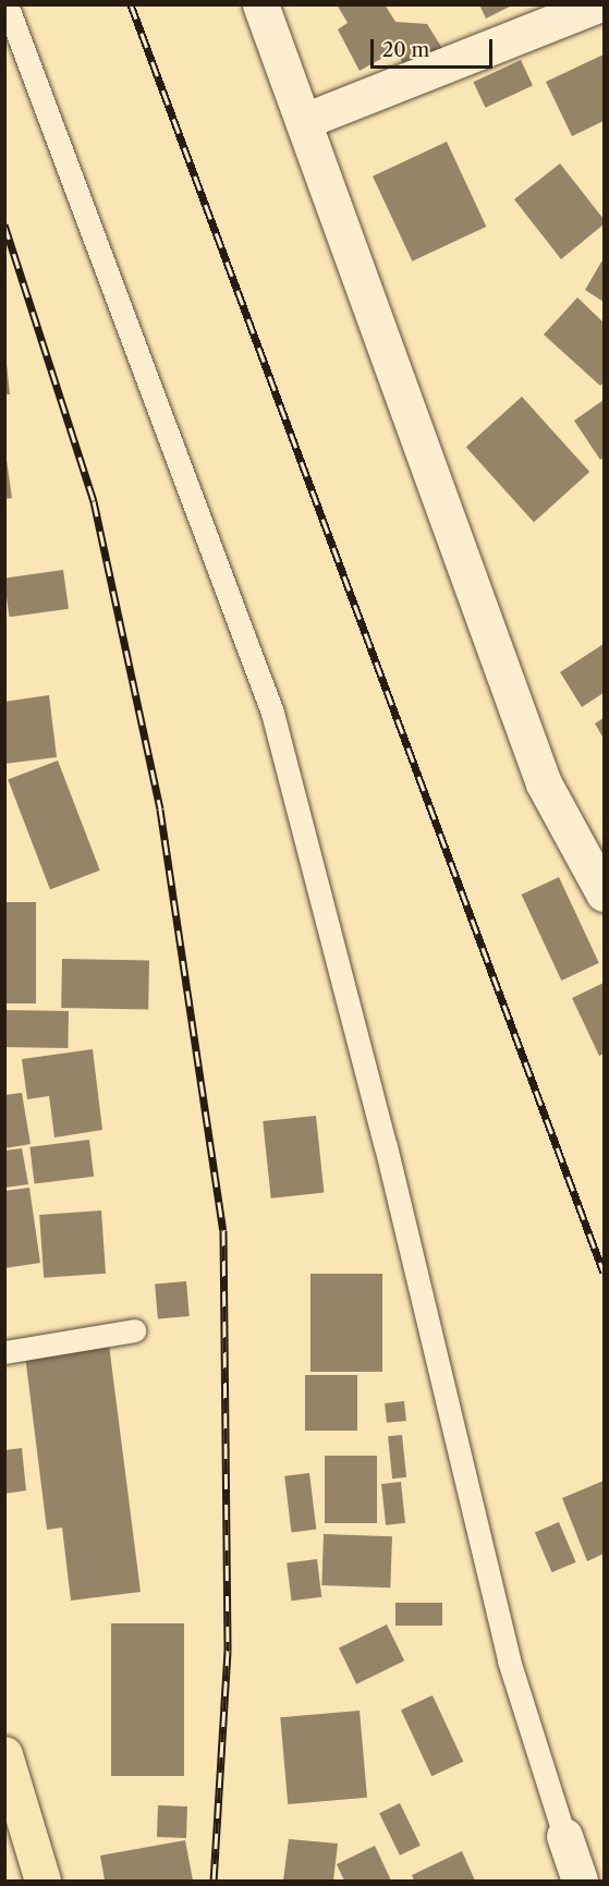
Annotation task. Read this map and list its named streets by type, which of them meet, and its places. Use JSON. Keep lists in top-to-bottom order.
{
  "scale_bar": "20 m"
}
